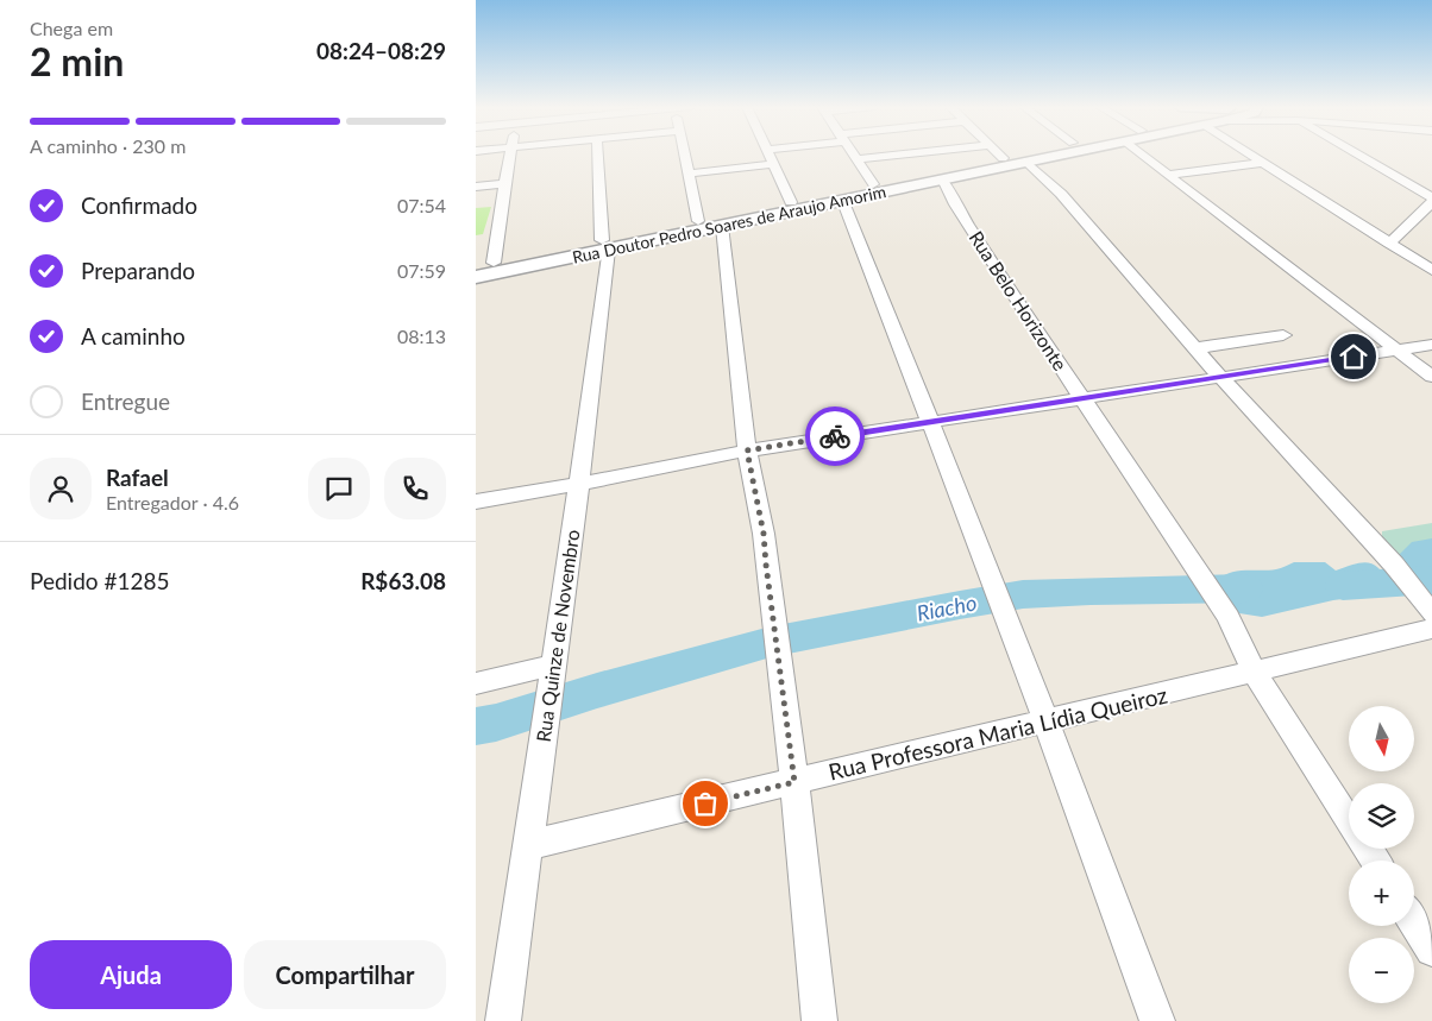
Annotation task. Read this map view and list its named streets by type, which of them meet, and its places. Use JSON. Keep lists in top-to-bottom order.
{
  "streets": {
    "street": [
      "Rua Doutor Pedro Soares de Araujo Amorim",
      "Rua Belo Horizonte",
      "Rua Quinze de Novembro",
      "Rua Professora Maria Lídia Queiroz"
    ]
  },
  "crossings": [
    ["Rua Doutor Pedro Soares de Araujo Amorim", "Rua Belo Horizonte"],
    ["Rua Doutor Pedro Soares de Araujo Amorim", "Rua Quinze de Novembro"],
    ["Rua Belo Horizonte", "Rua Professora Maria Lídia Queiroz"],
    ["Rua Quinze de Novembro", "Rua Professora Maria Lídia Queiroz"]
  ],
  "water": ["Riacho"],
  "north": "bottom",
  "page": {
    "heading": ["2 min", "Chega em", "08:24–08:29"],
    "panel": [
      "Rafael",
      "Entregador · 4.6",
      "Pedido #1285",
      "R$63.08"
    ],
    "bar": "A caminho · 230 m",
    "list": [
      ["Confirmado", "07:54"],
      ["Preparando", "07:59"],
      ["A caminho", "08:13"],
      "Entregue"
    ],
    "map_buttons": ["+", "−"],
    "buttons": ["Ajuda", "Compartilhar"]
  }
}
